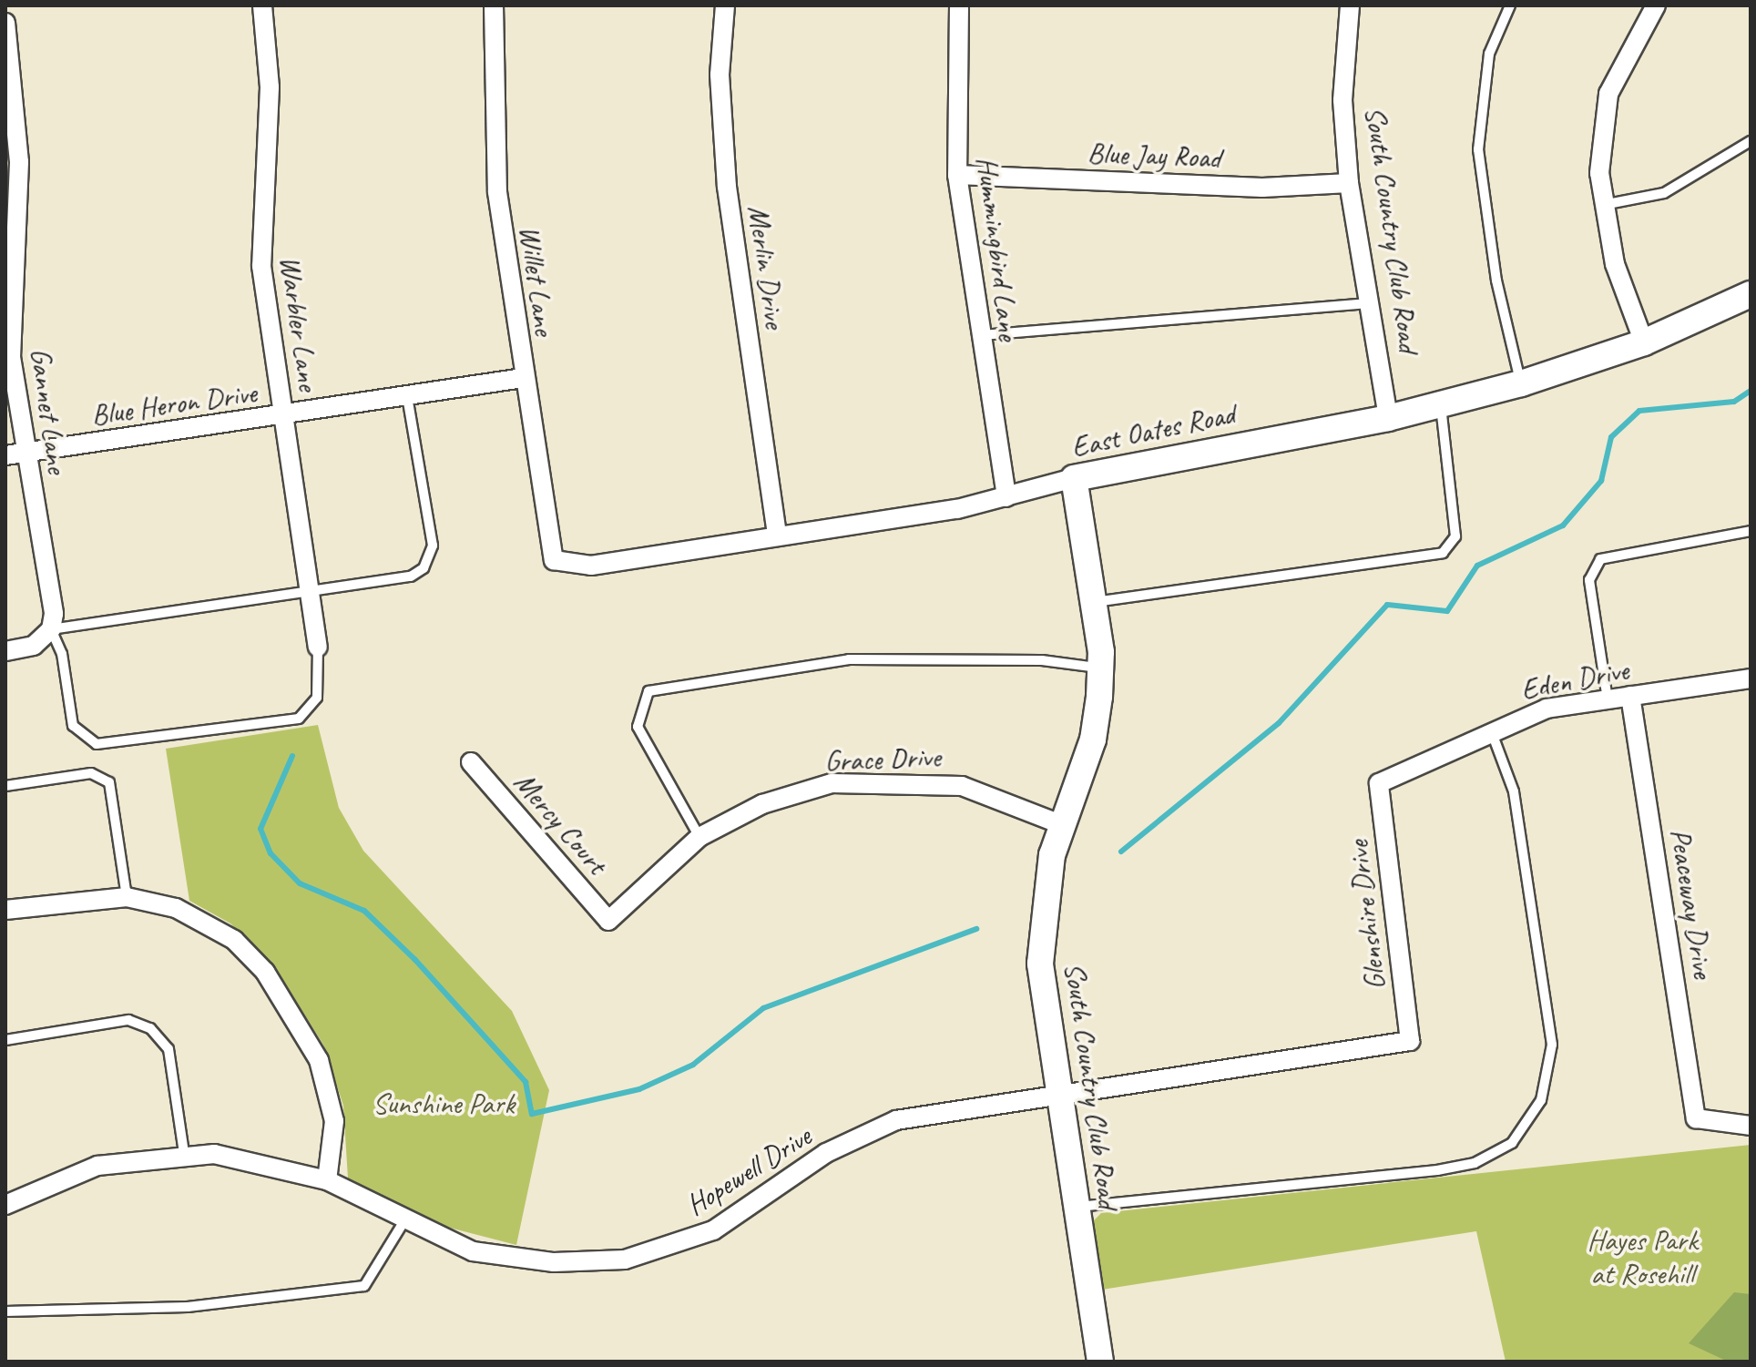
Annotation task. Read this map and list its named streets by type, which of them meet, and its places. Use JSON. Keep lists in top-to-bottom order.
{
  "streets": {
    "street": [
      "Blue Jay Road",
      "South Country Club Road",
      "Hummingbird Lane",
      "Merlin Drive",
      "Willet Lane",
      "Warbler Lane",
      "Blue Heron Drive",
      "Gannet Lane",
      "East Oates Road",
      "Eden Drive",
      "Grace Drive",
      "Mercy Court",
      "Peaceway Drive",
      "Glenshire Drive",
      "Hopewell Drive"
    ]
  },
  "crossings": [
    ["Blue Jay Road", "South Country Club Road"],
    ["Blue Jay Road", "Hummingbird Lane"],
    ["South Country Club Road", "East Oates Road"],
    ["South Country Club Road", "Grace Drive"],
    ["South Country Club Road", "Hopewell Drive"],
    ["Hummingbird Lane", "East Oates Road"],
    ["Merlin Drive", "East Oates Road"],
    ["Willet Lane", "Blue Heron Drive"],
    ["Willet Lane", "East Oates Road"],
    ["Warbler Lane", "Blue Heron Drive"],
    ["Blue Heron Drive", "Gannet Lane"],
    ["Eden Drive", "Peaceway Drive"],
    ["Eden Drive", "Glenshire Drive"],
    ["Grace Drive", "Mercy Court"],
    ["Glenshire Drive", "Hopewell Drive"]
  ],
  "parks": ["Sunshine Park", "Hayes Park at Rosehill"]
}
